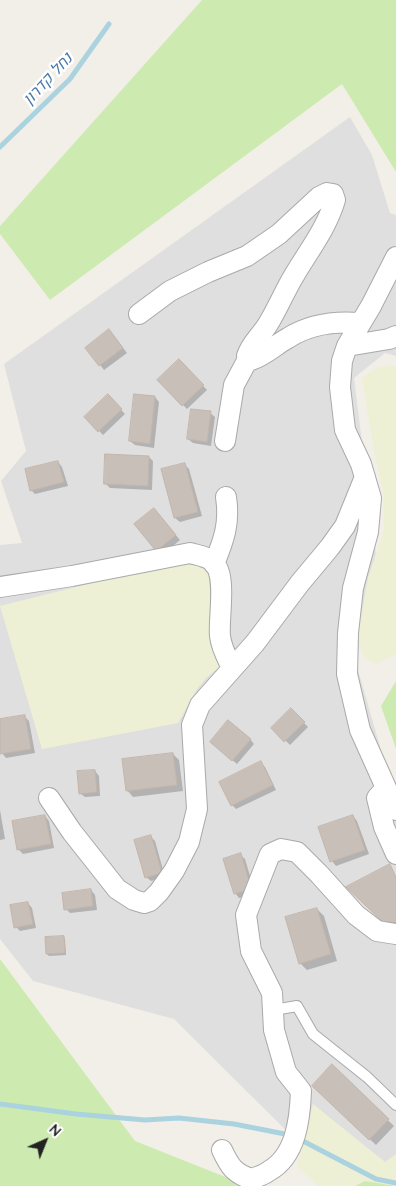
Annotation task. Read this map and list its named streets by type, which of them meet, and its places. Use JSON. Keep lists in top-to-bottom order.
{
  "water": ["נחל קדרון"],
  "north": "top right"
}
